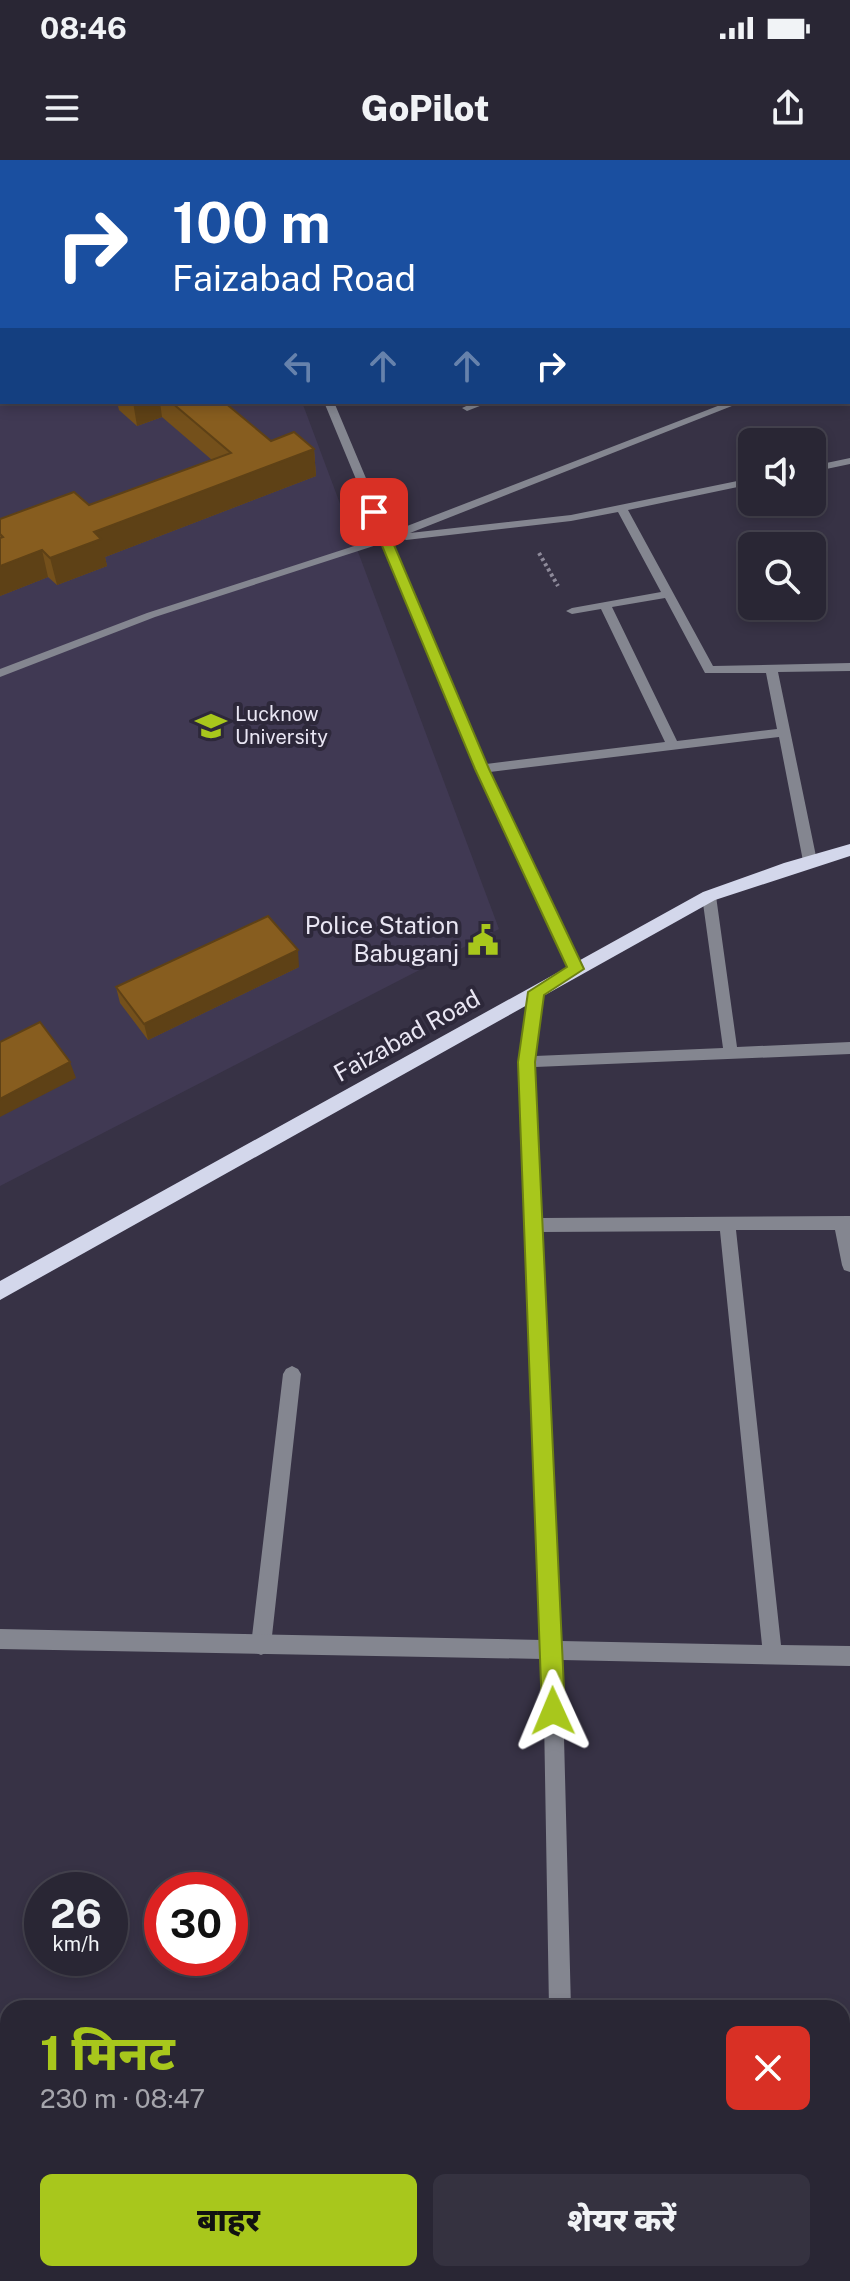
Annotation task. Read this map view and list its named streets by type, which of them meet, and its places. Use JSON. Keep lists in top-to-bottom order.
{
  "streets": {
    "main road": ["Faizabad Road"]
  },
  "places": {
    "school or university": ["Lucknow University"],
    "public building": ["Police Station Babuganj"]
  },
  "page": {
    "status": "08:46",
    "header": "GoPilot",
    "turn": ["100 m", "Faizabad Road"],
    "speed": "26 km/h",
    "limit": "30",
    "heading": ["1 मिनट", "230 m · 08:47"],
    "buttons": ["बाहर", "शेयर करें"]
  }
}
